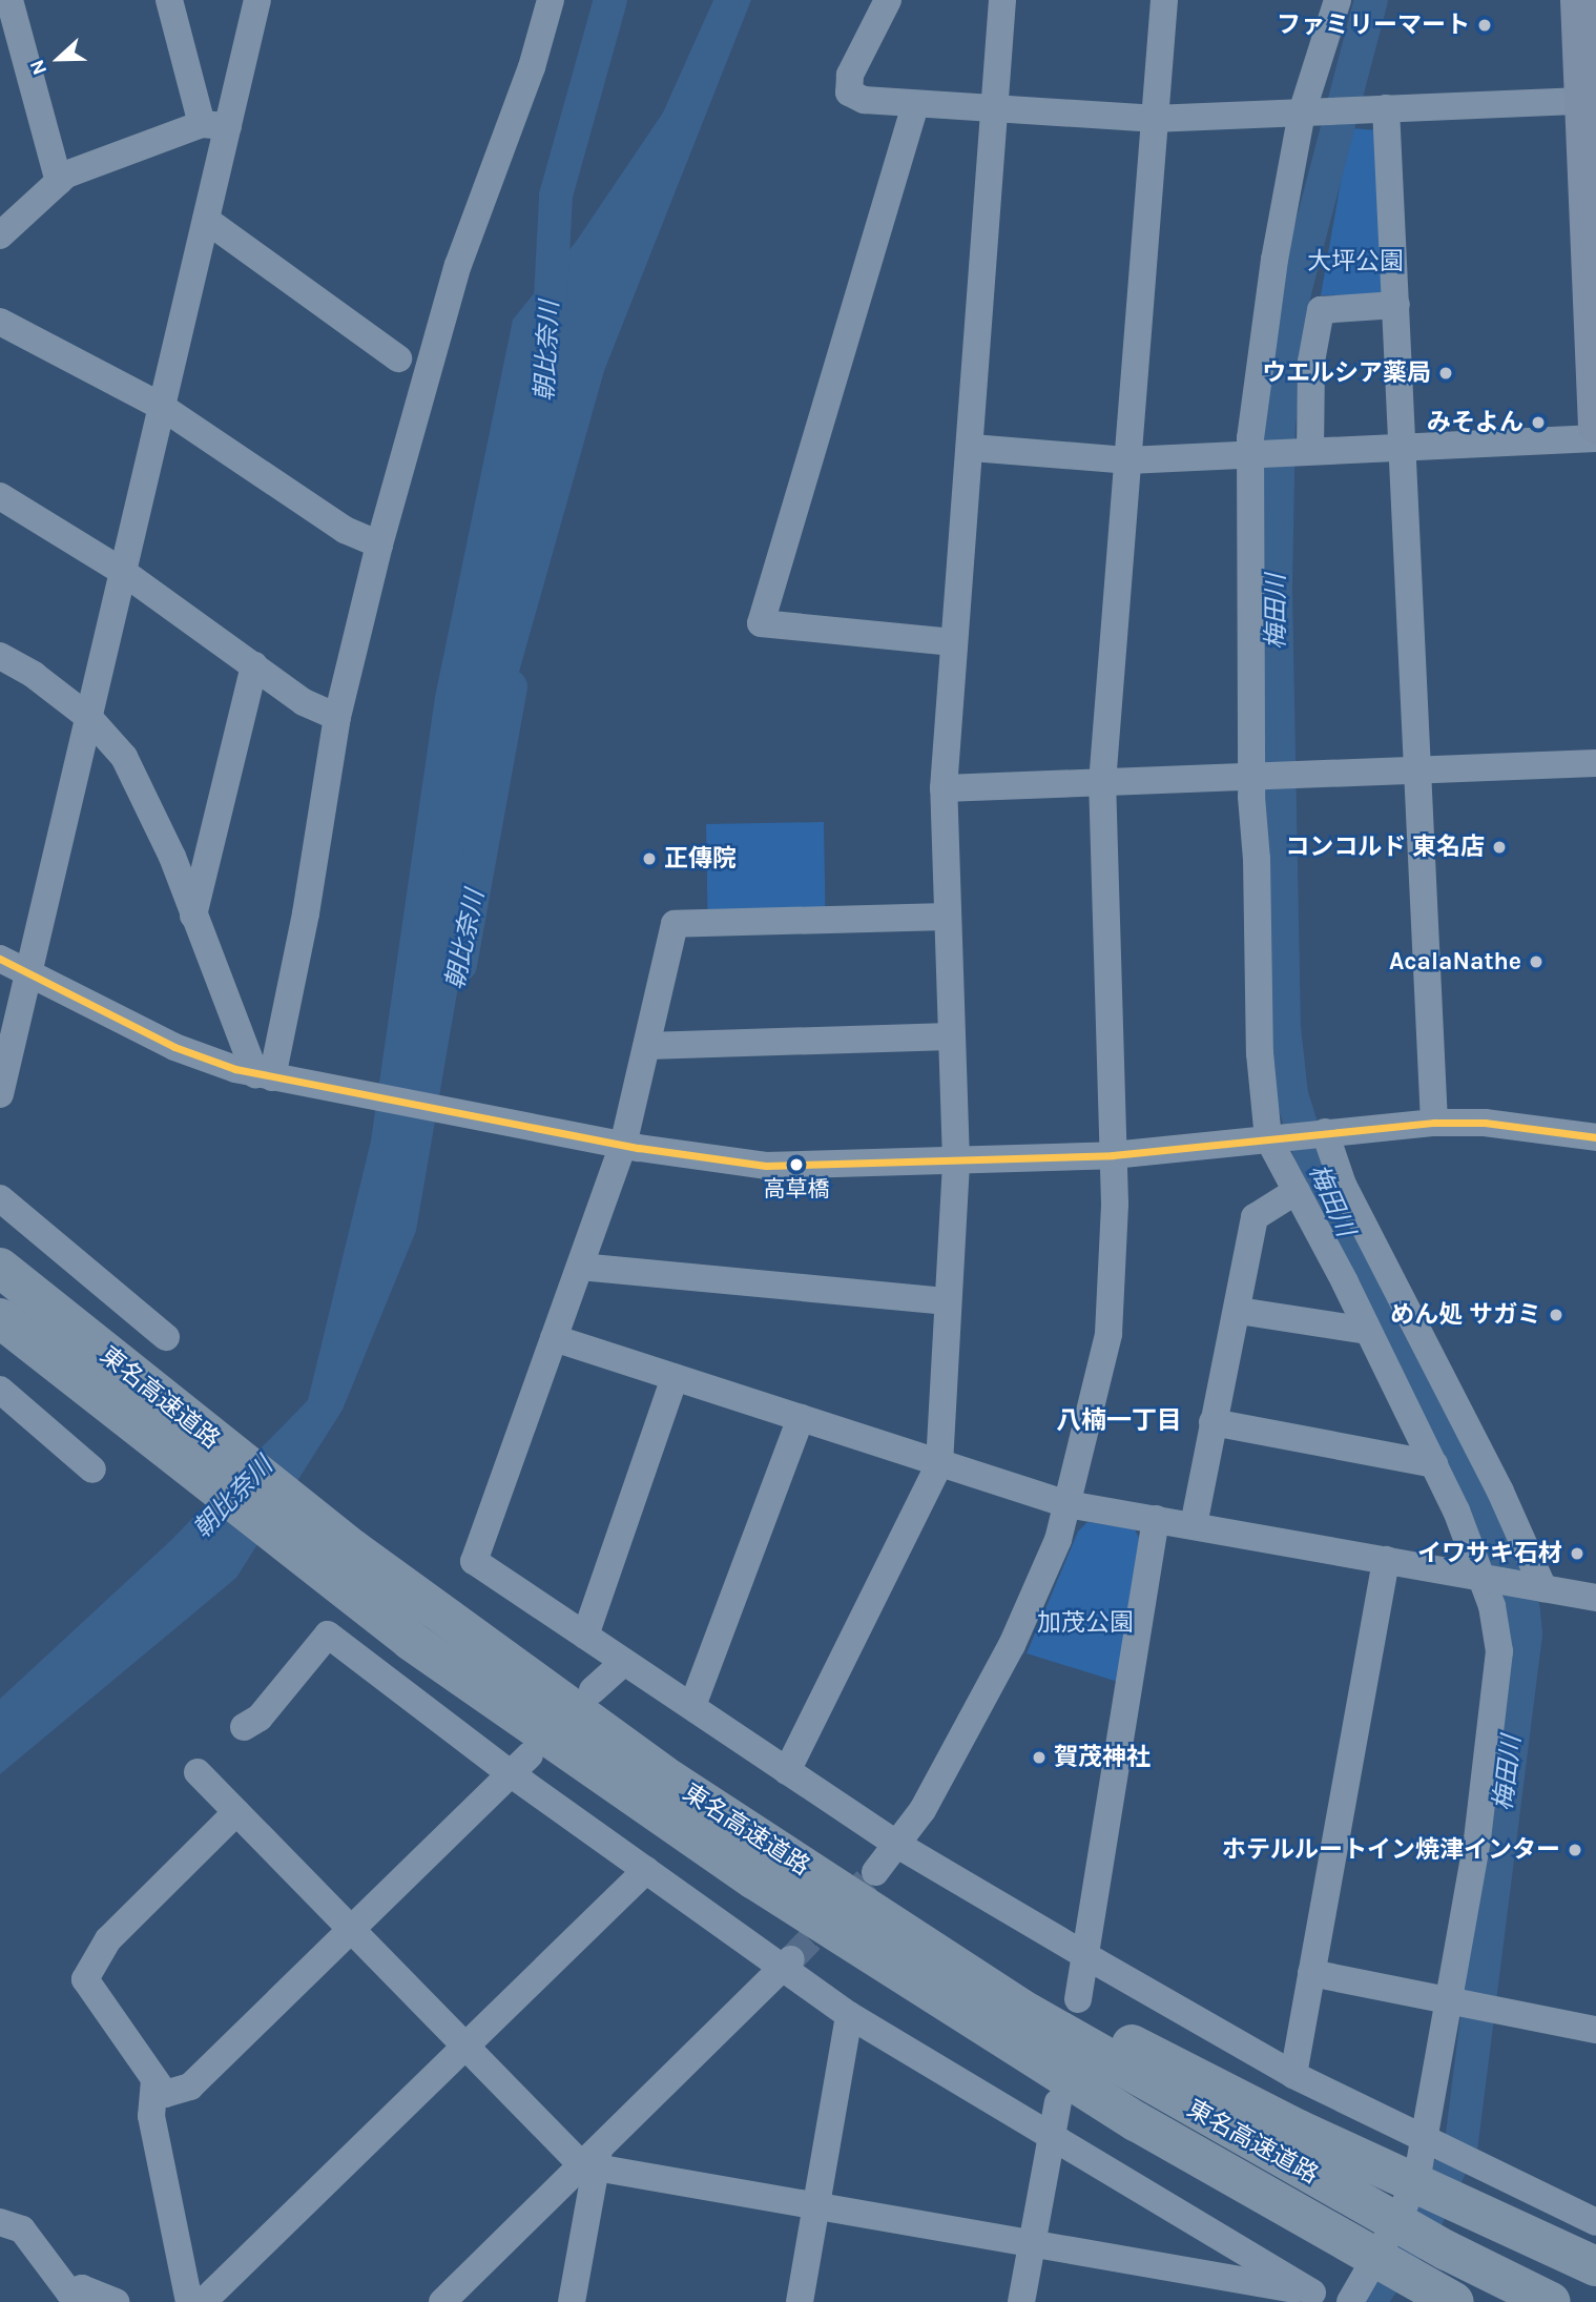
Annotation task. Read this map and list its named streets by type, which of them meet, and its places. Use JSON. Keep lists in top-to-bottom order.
{
  "streets": {
    "highway": ["東名高速道路"]
  },
  "districts": ["八楠一丁目"],
  "water": ["朝比奈川", "梅田川"],
  "parks": ["大坪公園", "加茂公園"],
  "places": [
    "ファミリーマート",
    "ウエルシア薬局",
    "みそよん",
    "コンコルド 東名店",
    "正傳院",
    "AcalaNathe",
    "高草橋",
    "めん処 サガミ",
    "イワサキ石材",
    "賀茂神社",
    "ホテルルートイン焼津インター"
  ],
  "north": "left"
}
